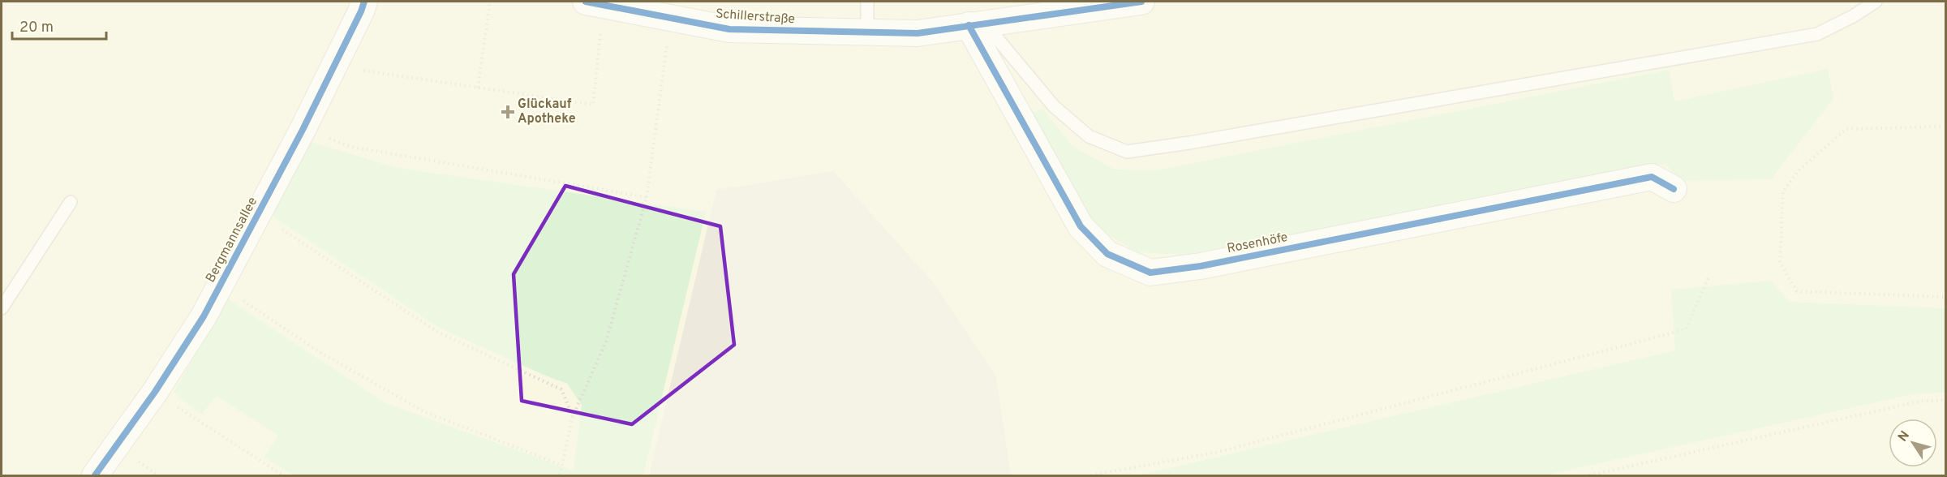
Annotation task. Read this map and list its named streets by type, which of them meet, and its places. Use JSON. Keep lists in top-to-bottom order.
{
  "streets": {
    "street": ["Schillerstraße", "Bergmannsallee", "Rosenhöfe"]
  },
  "crossings": [
    ["Schillerstraße", "Rosenhöfe"]
  ],
  "places": {
    "health": ["Glückauf Apotheke"]
  },
  "scale_bar": "20 m",
  "north": "top left"
}
